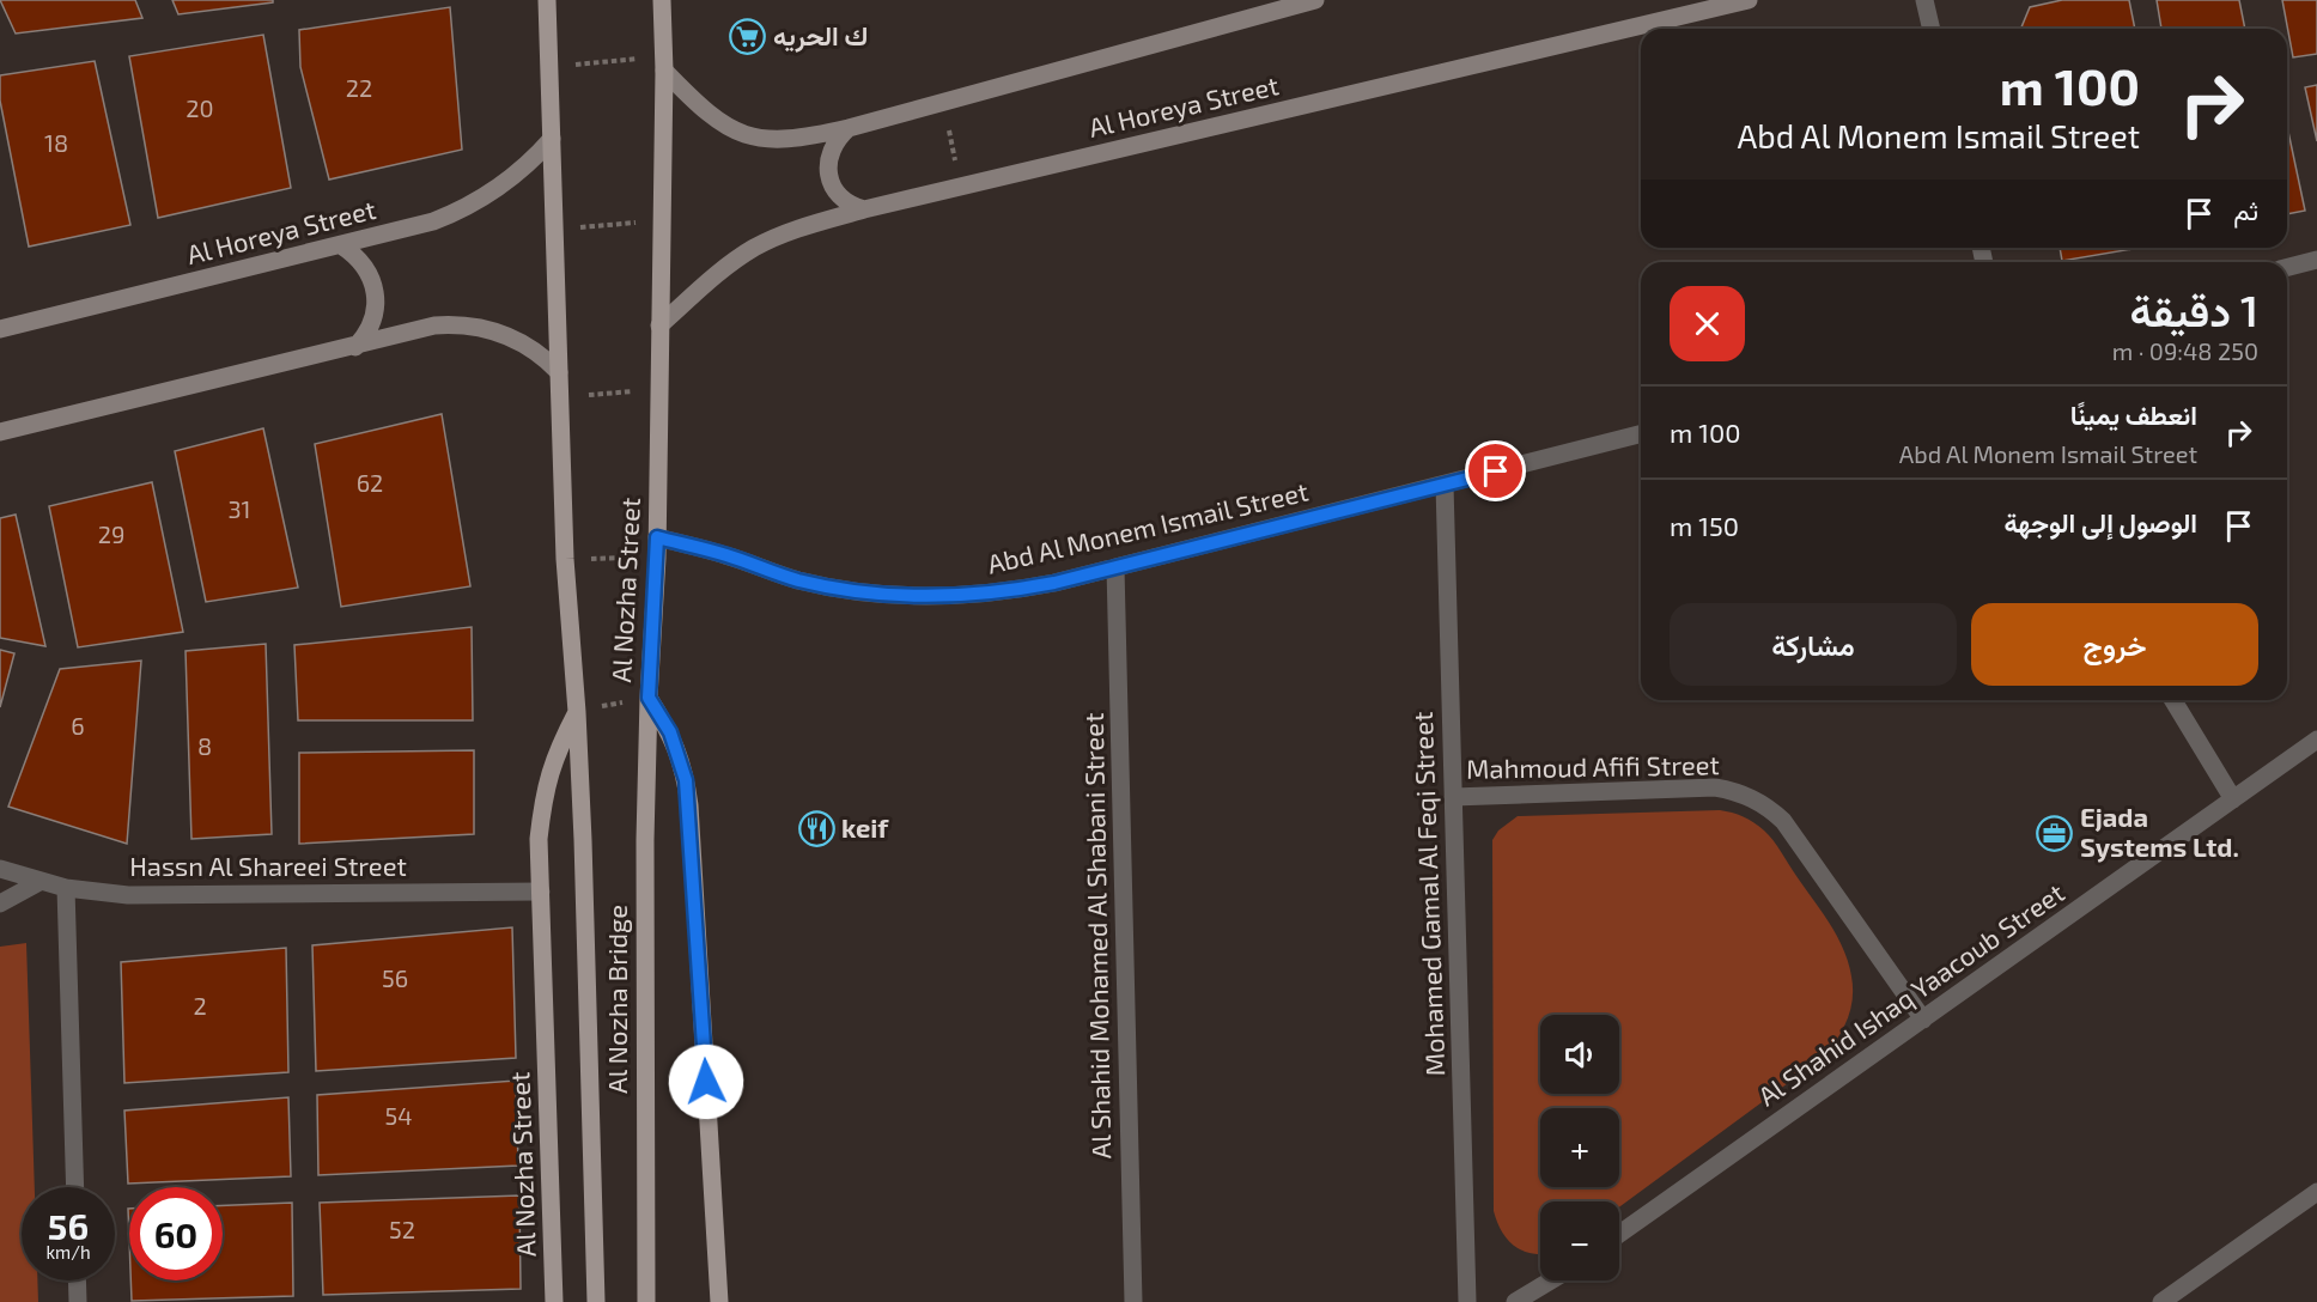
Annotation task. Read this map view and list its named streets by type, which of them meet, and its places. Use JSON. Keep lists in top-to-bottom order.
{
  "streets": {
    "main road": ["Al Nozha Street", "Al Nozha Bridge"],
    "street": [
      "Al Horeya Street",
      "Abd Al Monem Ismail Street",
      "Mahmoud Afifi Street",
      "Hassn Al Shareei Street",
      "Mohamed Gamal Al Feqi Street",
      "Al Shahid Mohamed Al Shabani Street",
      "Al Shahid Ishaq Yaacoub Street"
    ]
  },
  "crossings": [
    ["Al Horeya Street", "Al Nozha Street"],
    ["Abd Al Monem Ismail Street", "Al Nozha Street"],
    ["Abd Al Monem Ismail Street", "Mohamed Gamal Al Feqi Street"],
    ["Abd Al Monem Ismail Street", "Al Shahid Mohamed Al Shabani Street"],
    ["Al Nozha Street", "Hassn Al Shareei Street"],
    ["Al Nozha Street", "Al Nozha Bridge"],
    ["Mahmoud Afifi Street", "Mohamed Gamal Al Feqi Street"],
    ["Mahmoud Afifi Street", "Al Shahid Ishaq Yaacoub Street"]
  ],
  "places": {
    "supermarket": ["ك الحريه"],
    "restaurant": ["keif"],
    "office": ["Ejada Systems Ltd."]
  },
  "house_numbers": [
    "22",
    "20",
    "18",
    "62",
    "31",
    "29",
    "6",
    "8",
    "56",
    "2",
    "54",
    "52"
  ],
  "page": {
    "turn": ["100 m", "Abd Al Monem Ismail Street"],
    "then": "ثم",
    "heading": ["1 دقيقة", "250 m · 09:48"],
    "list": [
      {
        "name": "انعطف يمينًا",
        "note": "Abd Al Monem Ismail Street",
        "value": "100 m"
      },
      {
        "name": "الوصول إلى الوجهة",
        "value": "150 m"
      }
    ],
    "buttons": ["خروج", "مشاركة"],
    "map_buttons": ["+", "−"],
    "speed": "56 km/h",
    "limit": "60"
  }
}
